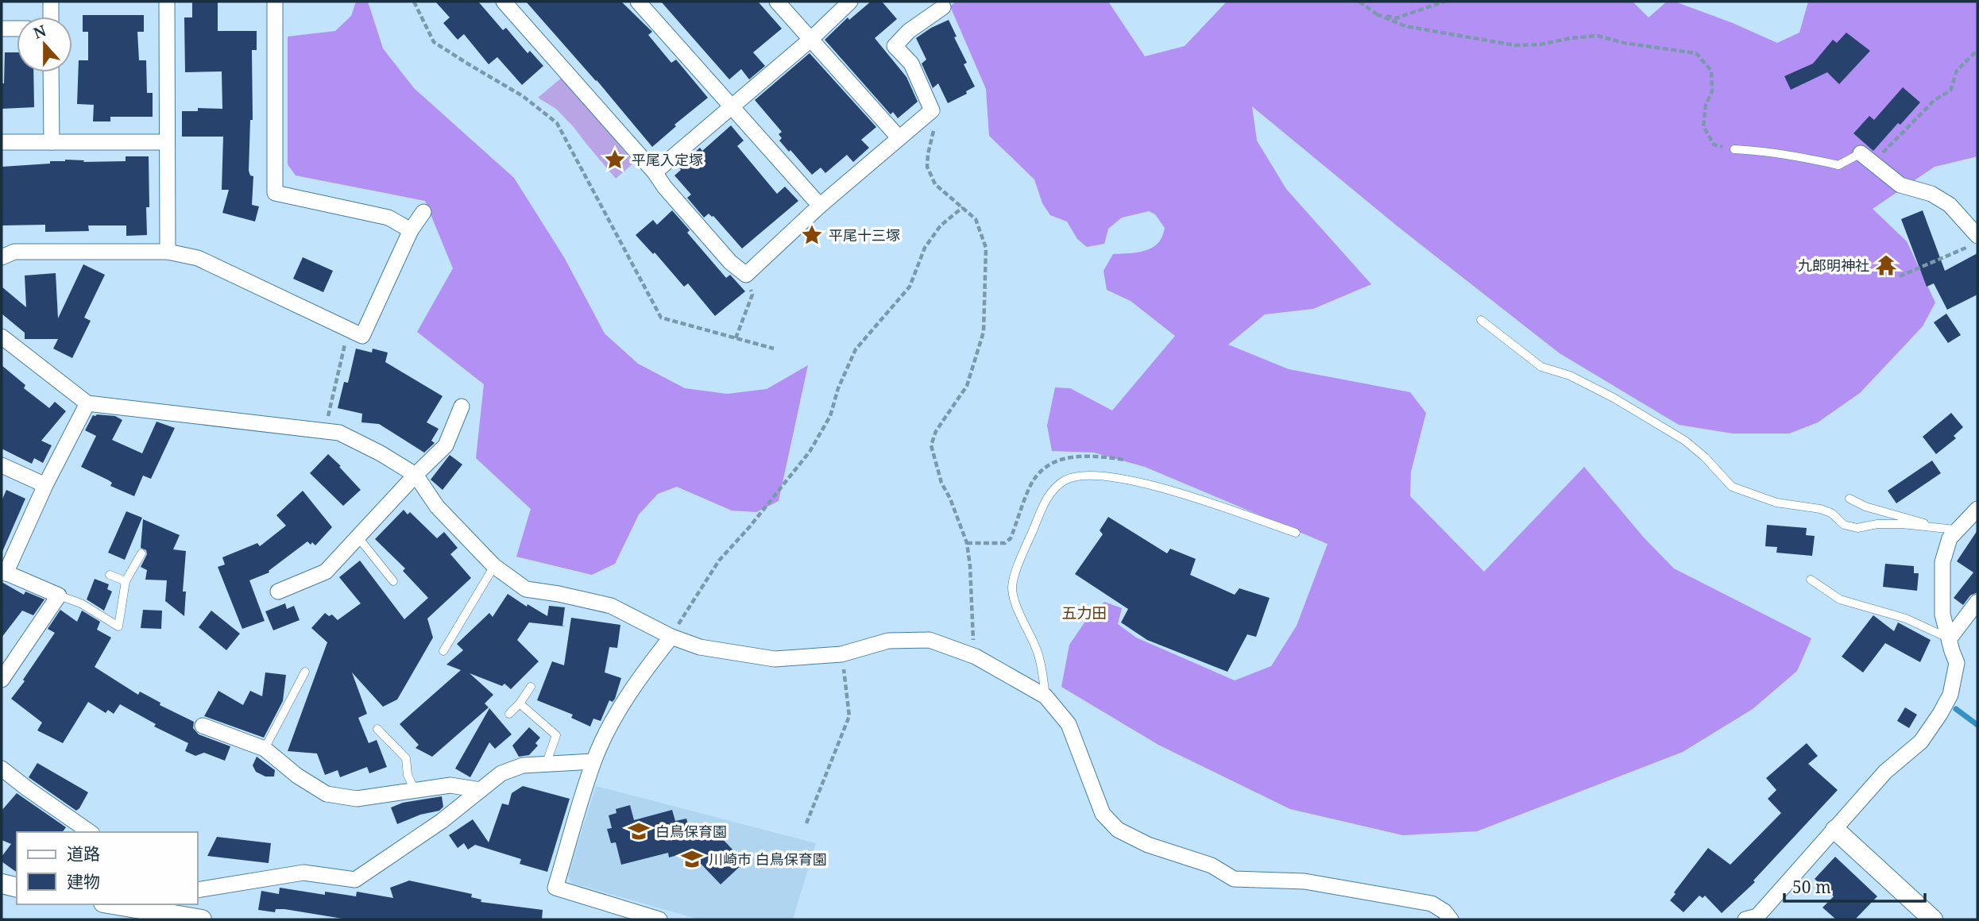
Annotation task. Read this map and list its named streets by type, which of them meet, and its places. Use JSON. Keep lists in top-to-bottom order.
{
  "districts": ["五力田"],
  "places": {
    "place": ["平尾入定塚", "平尾十三塚"],
    "temple": ["九郎明神社"],
    "school or university": ["白鳥保育園", "川崎市 白鳥保育園"]
  },
  "legend": ["道路", "建物"],
  "scale_bar": "50 m",
  "north": "top"
}
